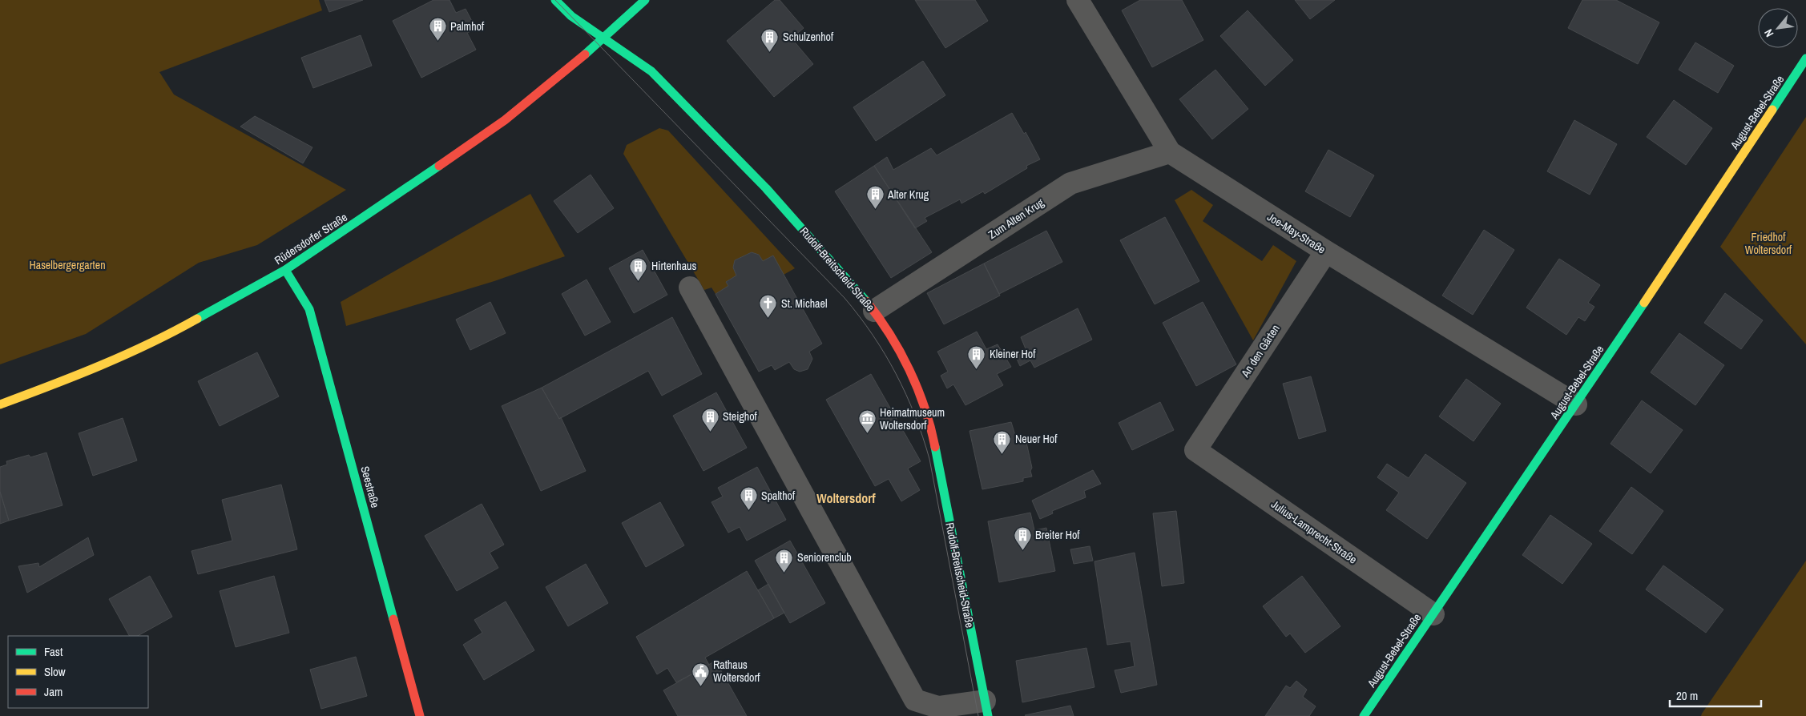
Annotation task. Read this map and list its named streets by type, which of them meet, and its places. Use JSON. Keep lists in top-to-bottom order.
{
  "streets": {
    "street": [
      "August-Bebel-Straße",
      "Zum Alten Krug",
      "Joe-May-Straße",
      "Rüdersdorfer Straße",
      "Rudolf-Breitscheid-Straße",
      "An den Gärten",
      "Seestraße",
      "Julius-Lamprecht-Straße"
    ]
  },
  "crossings": [
    ["August-Bebel-Straße", "Joe-May-Straße"],
    ["August-Bebel-Straße", "Julius-Lamprecht-Straße"],
    ["Zum Alten Krug", "Joe-May-Straße"],
    ["Zum Alten Krug", "Rudolf-Breitscheid-Straße"],
    ["Joe-May-Straße", "An den Gärten"],
    ["Rüdersdorfer Straße", "Rudolf-Breitscheid-Straße"],
    ["Rüdersdorfer Straße", "Seestraße"],
    ["An den Gärten", "Julius-Lamprecht-Straße"]
  ],
  "districts": ["Woltersdorf"],
  "parks": ["Friedhof Woltersdorf", "Haselbergergarten"],
  "places": {
    "building": [
      "Palmhof",
      "Schulzenhof",
      "Alter Krug",
      "Hirtenhaus",
      "Kleiner Hof",
      "Steighof",
      "Neuer Hof",
      "Spalthof",
      "Breiter Hof",
      "Seniorenclub"
    ],
    "church": ["St. Michael"],
    "museum": ["Heimatmuseum Woltersdorf"],
    "public building": ["Rathaus Woltersdorf"]
  },
  "legend": ["Fast", "Slow", "Jam"],
  "scale_bar": "20 m",
  "north": "bottom left"
}
